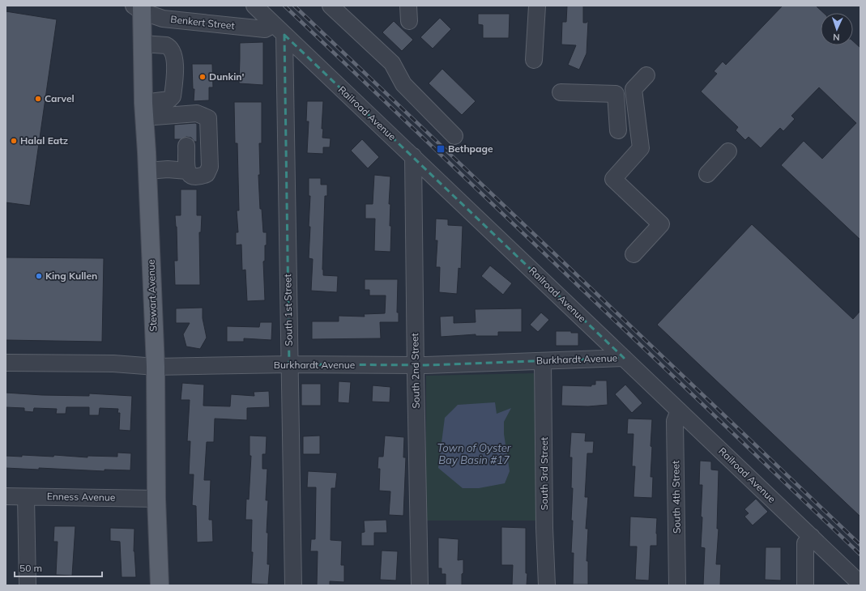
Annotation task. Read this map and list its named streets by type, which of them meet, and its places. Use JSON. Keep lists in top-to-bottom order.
{
  "streets": {
    "main road": ["Stewart Avenue"],
    "street": [
      "Benkert Street",
      "Railroad Avenue",
      "South 1st Street",
      "Burkhardt Avenue",
      "South 2nd Street",
      "South 3rd Street",
      "Enness Avenue",
      "South 4th Street"
    ]
  },
  "crossings": [
    ["Benkert Street", "Railroad Avenue"],
    ["Benkert Street", "Stewart Avenue"],
    ["Benkert Street", "South 1st Street"],
    ["Railroad Avenue", "South 1st Street"],
    ["Railroad Avenue", "Burkhardt Avenue"],
    ["Railroad Avenue", "South 2nd Street"],
    ["Railroad Avenue", "South 4th Street"],
    ["Stewart Avenue", "Burkhardt Avenue"],
    ["Stewart Avenue", "Enness Avenue"],
    ["South 1st Street", "Burkhardt Avenue"],
    ["Burkhardt Avenue", "South 2nd Street"],
    ["Burkhardt Avenue", "South 3rd Street"]
  ],
  "water": ["Town of Oyster Bay Basin #17"],
  "places": {
    "other": [
      "Dunkin'",
      "Carvel",
      "Halal Eatz",
      "King Kullen"
    ],
    "transit": ["Bethpage"]
  },
  "scale_bar": "50 m",
  "north": "bottom"
}
